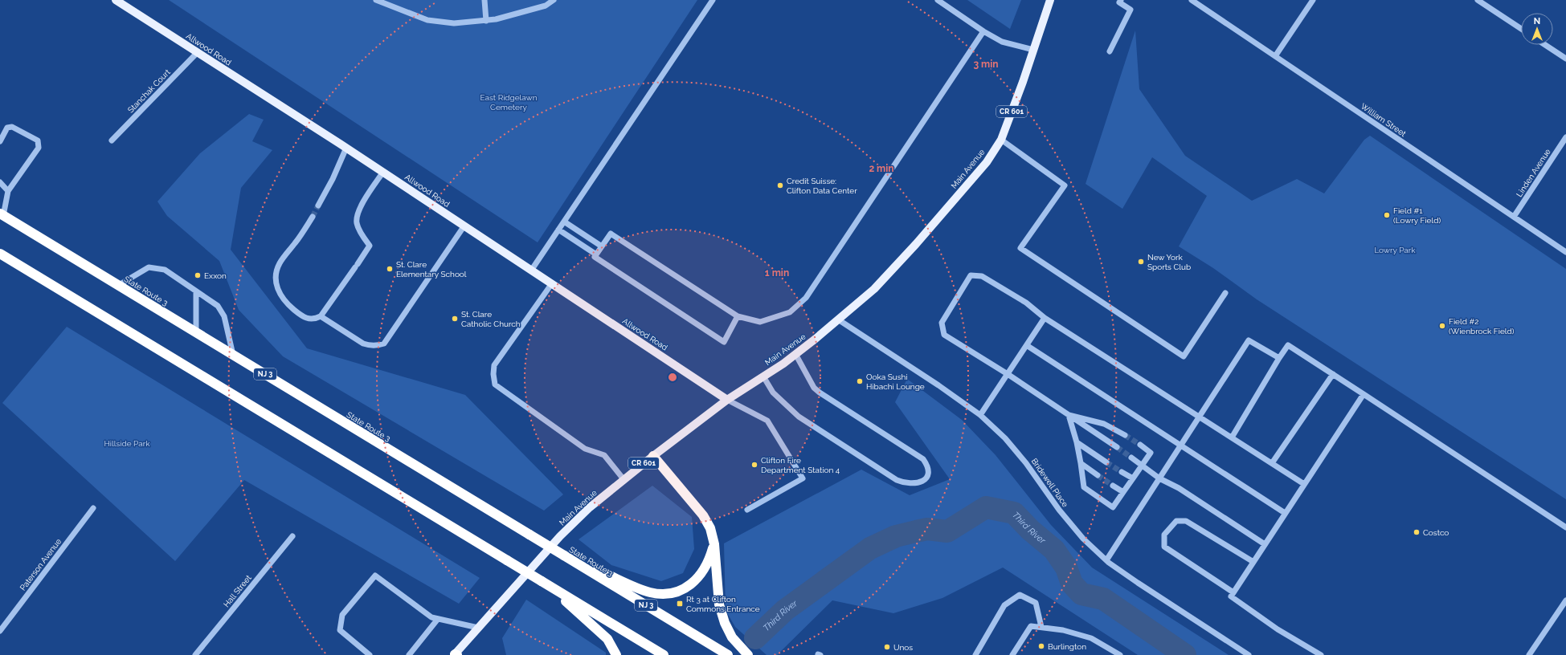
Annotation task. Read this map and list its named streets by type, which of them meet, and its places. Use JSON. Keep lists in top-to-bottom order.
{
  "streets": {
    "highway": ["State Route 3", "NJ 3"],
    "main road": ["Allwood Road", "CR 601", "Main Avenue"],
    "street": [
      "Stanchak Court",
      "William Street",
      "Linden Avenue",
      "Bridewell Place",
      "Paterson Avenue",
      "Hall Street"
    ]
  },
  "crossings": [
    ["Allwood Road", "Stanchak Court"],
    ["Allwood Road", "Main Avenue"],
    ["William Street", "Linden Avenue"],
    ["Main Avenue", "Bridewell Place"]
  ],
  "water": ["Third River"],
  "parks": ["East Ridgelawn Cemetery", "Lowry Park", "Hillside Park"],
  "places": {
    "other": [
      "Credit Suisse: Clifton Data Center",
      "Field #1 (Lowry Field)",
      "New York Sports Club",
      "St. Clare Elementary School",
      "Exxon",
      "St. Clare Catholic Church",
      "Field #2 (Wienbrock Field)",
      "Ooka Sushi Hibachi Lounge",
      "Clifton Fire Department Station 4",
      "Costco",
      "Burlington",
      "Unos"
    ],
    "transit": ["Rt 3 at Clifton Commons Entrance"]
  },
  "north": "top",
  "rings": ["3 min", "2 min", "1 min"]
}
